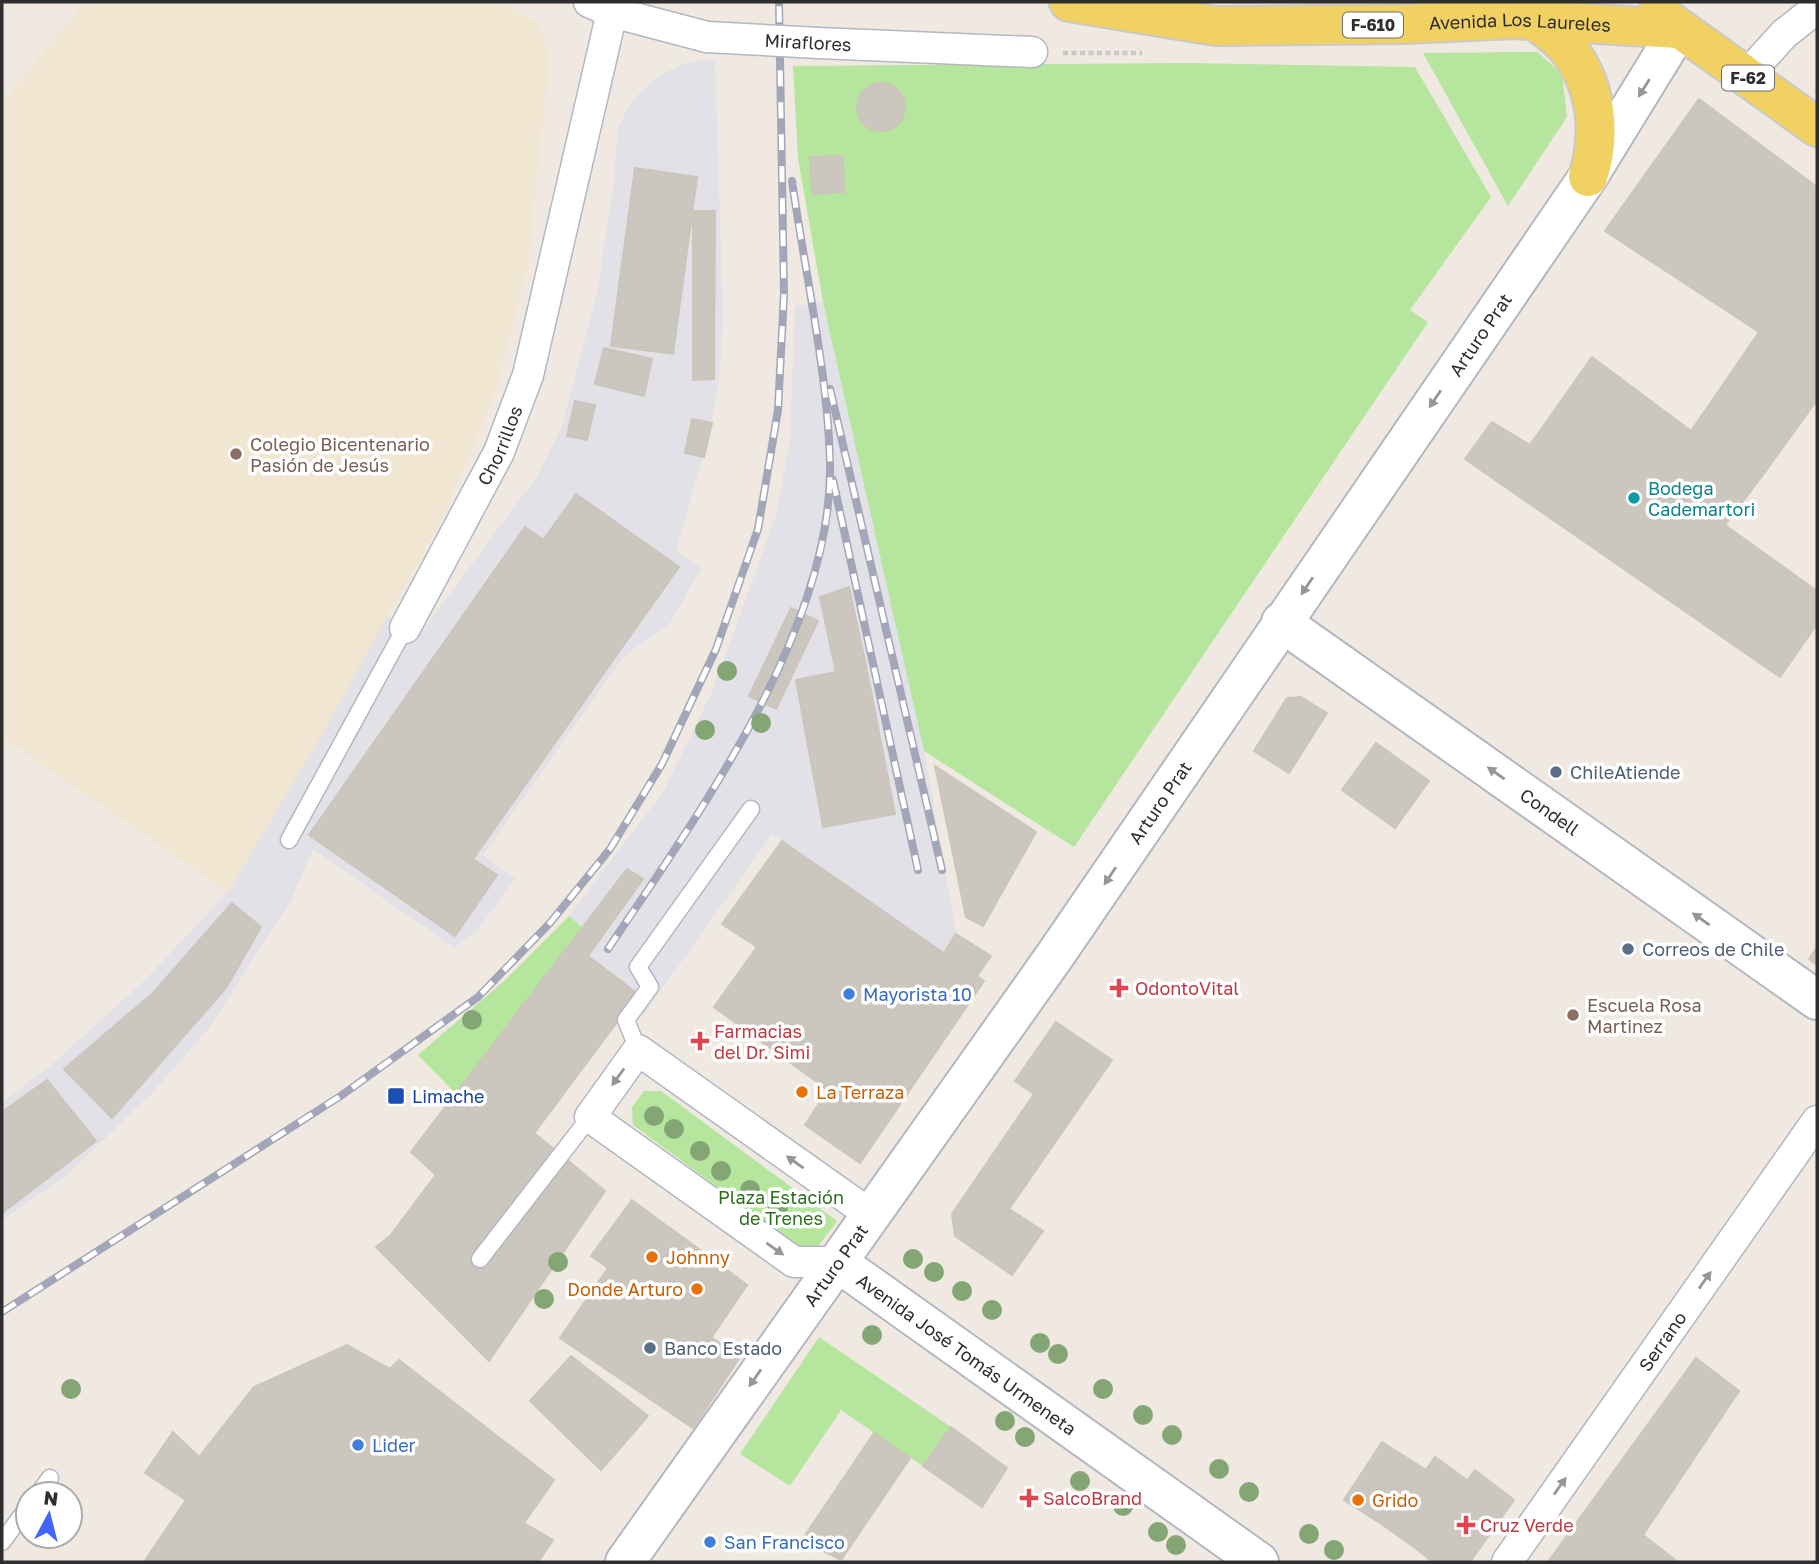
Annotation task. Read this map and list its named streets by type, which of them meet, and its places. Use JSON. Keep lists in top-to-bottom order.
{
  "streets": {
    "main road": ["F-610", "Avenida Los Laureles", "F-62"],
    "street": [
      "Miraflores",
      "Arturo Prat",
      "Chorrillos",
      "Condell",
      "Serrano",
      "Avenida José Tomás Urmeneta"
    ]
  },
  "crossings": [
    ["Avenida Los Laureles", "F-62"],
    ["Avenida Los Laureles", "Arturo Prat"],
    ["Miraflores", "Chorrillos"],
    ["F-62", "Arturo Prat"],
    ["Arturo Prat", "Condell"],
    ["Arturo Prat", "Avenida José Tomás Urmeneta"]
  ],
  "one_way": ["Arturo Prat", "Condell", "Serrano"],
  "parks": ["Plaza Estación de Trenes"],
  "places": {
    "other": [
      "Colegio Bicentenario Pasión de Jesús",
      "Bodega Cademartori",
      "ChileAtiende",
      "Correos de Chile",
      "Mayorista 10",
      "Escuela Rosa Martinez",
      "La Terraza",
      "Johnny",
      "Donde Arturo",
      "Banco Estado",
      "Lider",
      "Grido",
      "San Francisco"
    ],
    "health": [
      "OdontoVital",
      "Farmacias del Dr. Simi",
      "SalcoBrand",
      "Cruz Verde"
    ],
    "transit": ["Limache"]
  },
  "north": "top"
}
